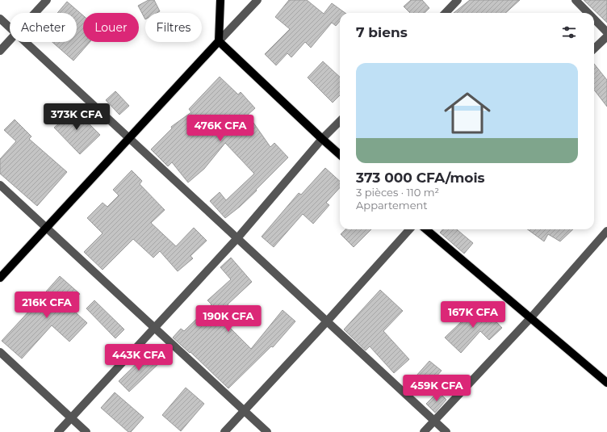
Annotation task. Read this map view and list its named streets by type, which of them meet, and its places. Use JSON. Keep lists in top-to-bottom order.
{
  "page": {
    "chip": ["Acheter", "Louer", "Filtres"],
    "heading": "7 biens",
    "list": [
      {
        "name": "373 000 CFA/mois",
        "note": "3 pièces · 110 m² · Appartement"
      }
    ],
    "price": [
      "373K CFA",
      "476K CFA",
      "216K CFA",
      "167K CFA",
      "190K CFA",
      "443K CFA",
      "459K CFA"
    ]
  }
}
